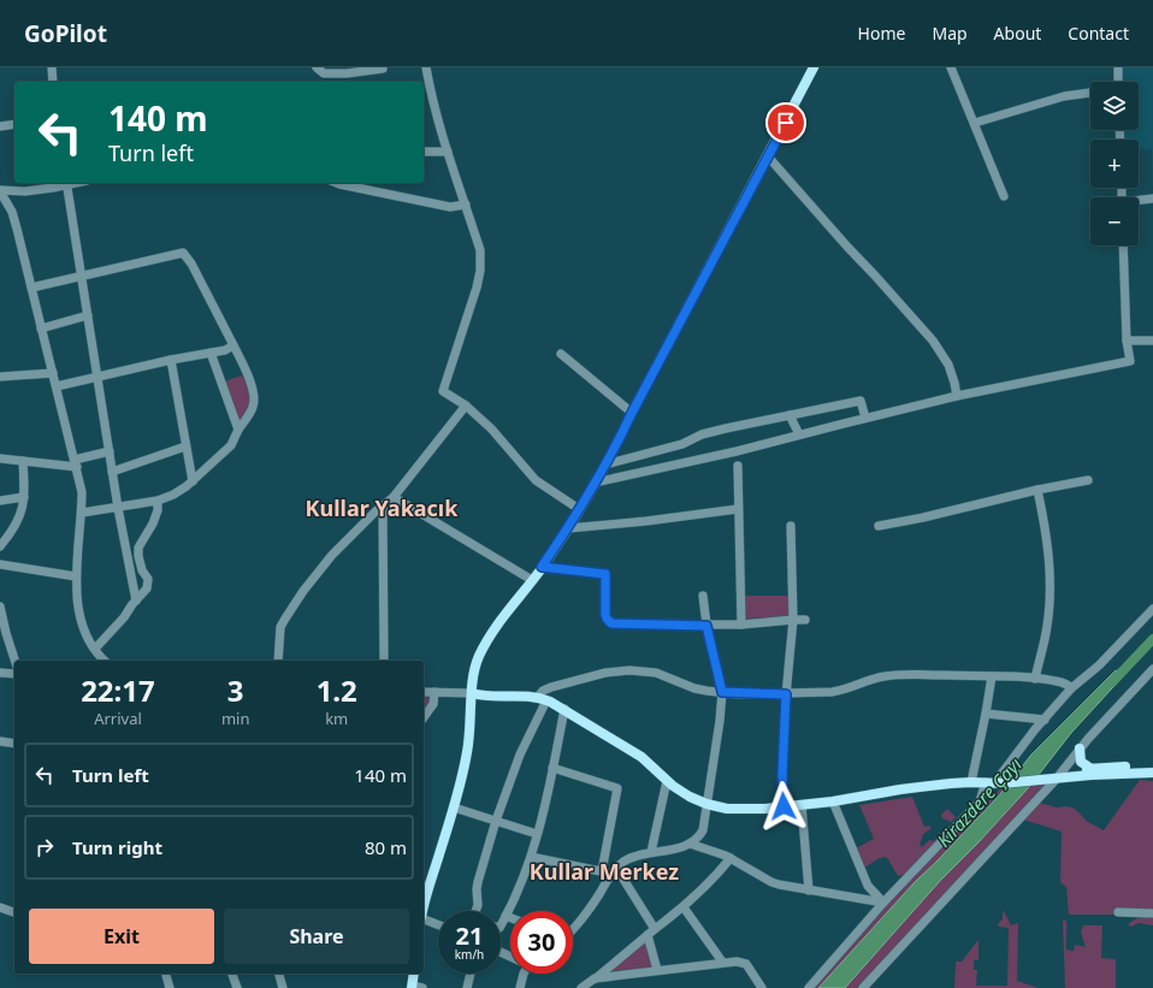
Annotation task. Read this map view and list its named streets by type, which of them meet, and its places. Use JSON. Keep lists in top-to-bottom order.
{
  "districts": ["Kullar Yakacık", "Kullar Merkez"],
  "water": ["Kirazdere Çayı"],
  "page": {
    "header": "GoPilot",
    "nav": [
      "Home",
      "Map",
      "About",
      "Contact"
    ],
    "map_buttons": ["+", "−"],
    "turn": ["140 m", "Turn left"],
    "eta": [
      "22:17",
      "Arrival",
      "3",
      "min",
      "1.2",
      "km"
    ],
    "list": [
      {
        "name": "Turn left",
        "value": "140 m"
      },
      {
        "name": "Turn right",
        "value": "80 m"
      }
    ],
    "buttons": ["Exit", "Share"],
    "speed": "21 km/h",
    "limit": "30"
  }
}
